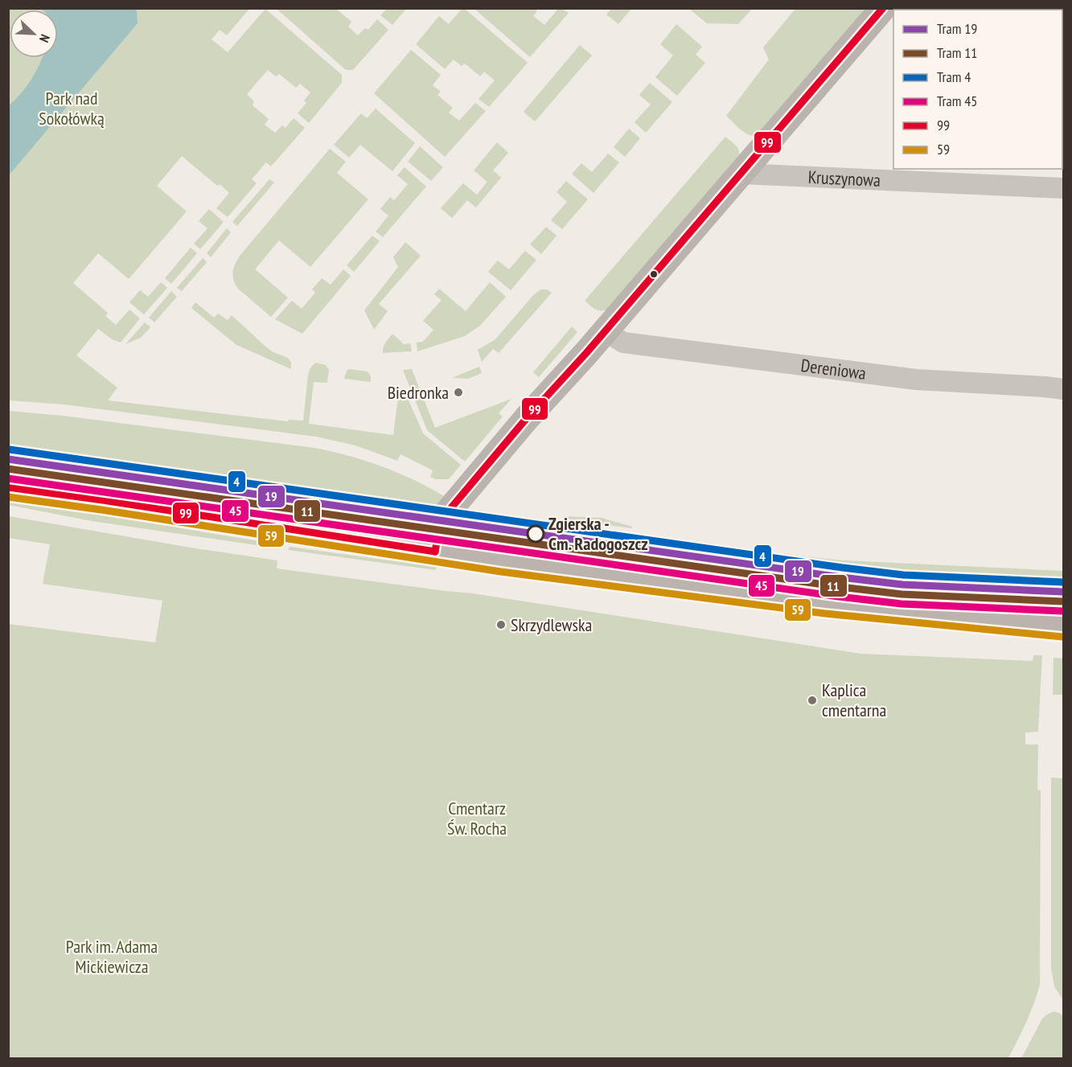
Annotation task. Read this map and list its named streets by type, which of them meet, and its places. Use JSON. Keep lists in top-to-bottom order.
{
  "streets": {
    "street": ["Kruszynowa", "Dereniowa"]
  },
  "parks": ["Park nad Sokołówką", "Cmentarz Św. Rocha", "Park im. Adama Mickiewicza"],
  "places": [
    "Biedronka",
    "Zgierska - Cm. Radogoszcz",
    "Skrzydlewska",
    "Kaplica cmentarna"
  ],
  "lines": [
    "transit line 99",
    "tram line 4",
    "tram line 19",
    "tram line 11",
    "tram line 45",
    "transit line 59"
  ],
  "legend": [
    "Tram 19",
    "Tram 11",
    "Tram 4",
    "Tram 45",
    "99",
    "59"
  ],
  "north": "bottom right"
}
